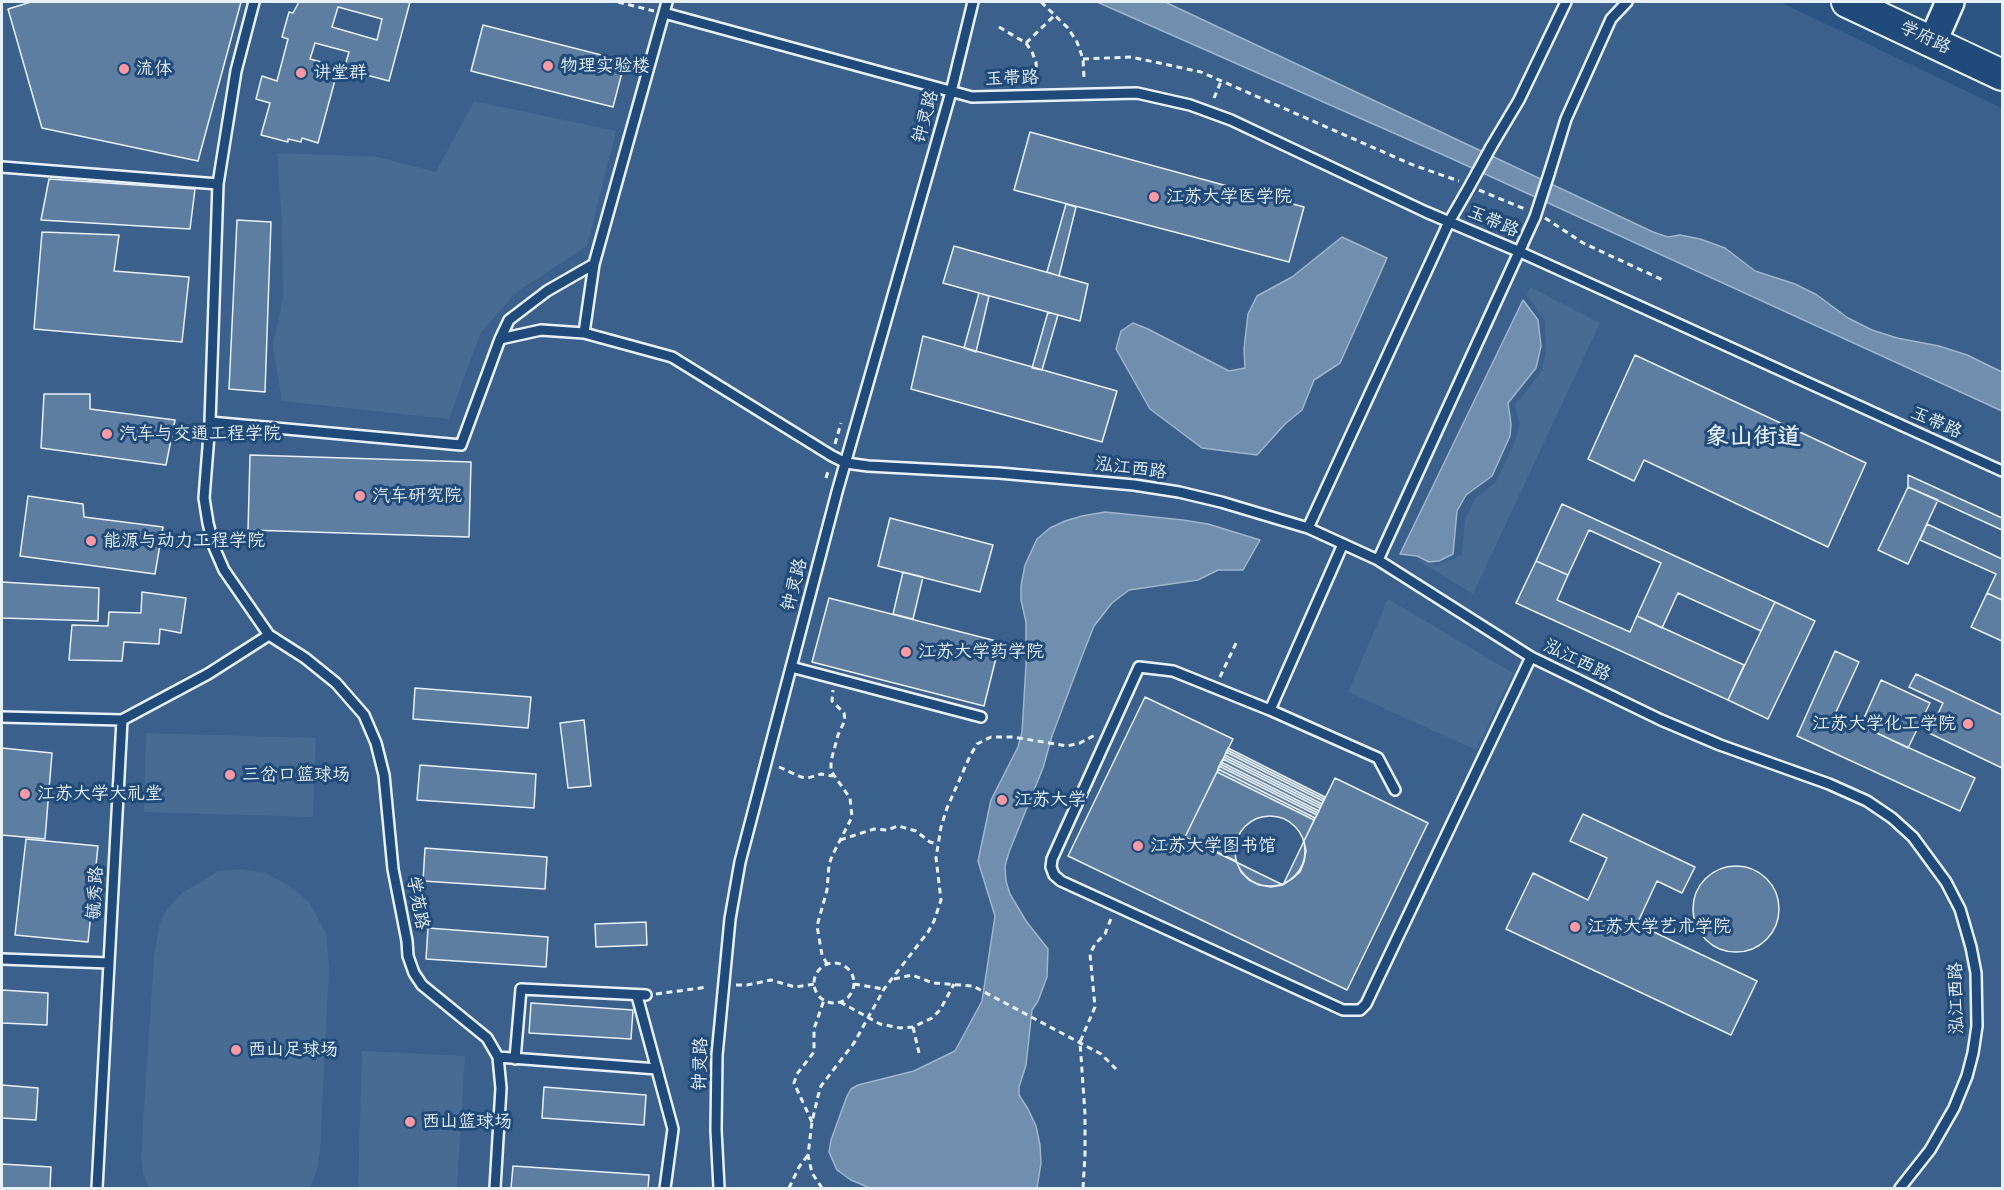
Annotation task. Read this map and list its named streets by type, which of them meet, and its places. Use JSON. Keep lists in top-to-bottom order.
{
  "streets": {
    "main road": ["学府路"],
    "lane": [
      "玉带路",
      "钟灵路",
      "泓江西路",
      "毓秀路",
      "学苑路"
    ]
  },
  "crossings": [
    ["玉带路", "钟灵路"],
    ["钟灵路", "泓江西路"]
  ],
  "districts": ["象山街道"],
  "places": [
    "物理实验楼",
    "流体",
    "讲堂群",
    "江苏大学医学院",
    "汽车与交通工程学院",
    "汽车研究院",
    "能源与动力工程学院",
    "江苏大学药学院",
    "江苏大学化工学院",
    "三岔口篮球场",
    "江苏大学大礼堂",
    "江苏大学",
    "江苏大学图书馆",
    "江苏大学艺术学院",
    "西山足球场",
    "西山篮球场"
  ]
}
